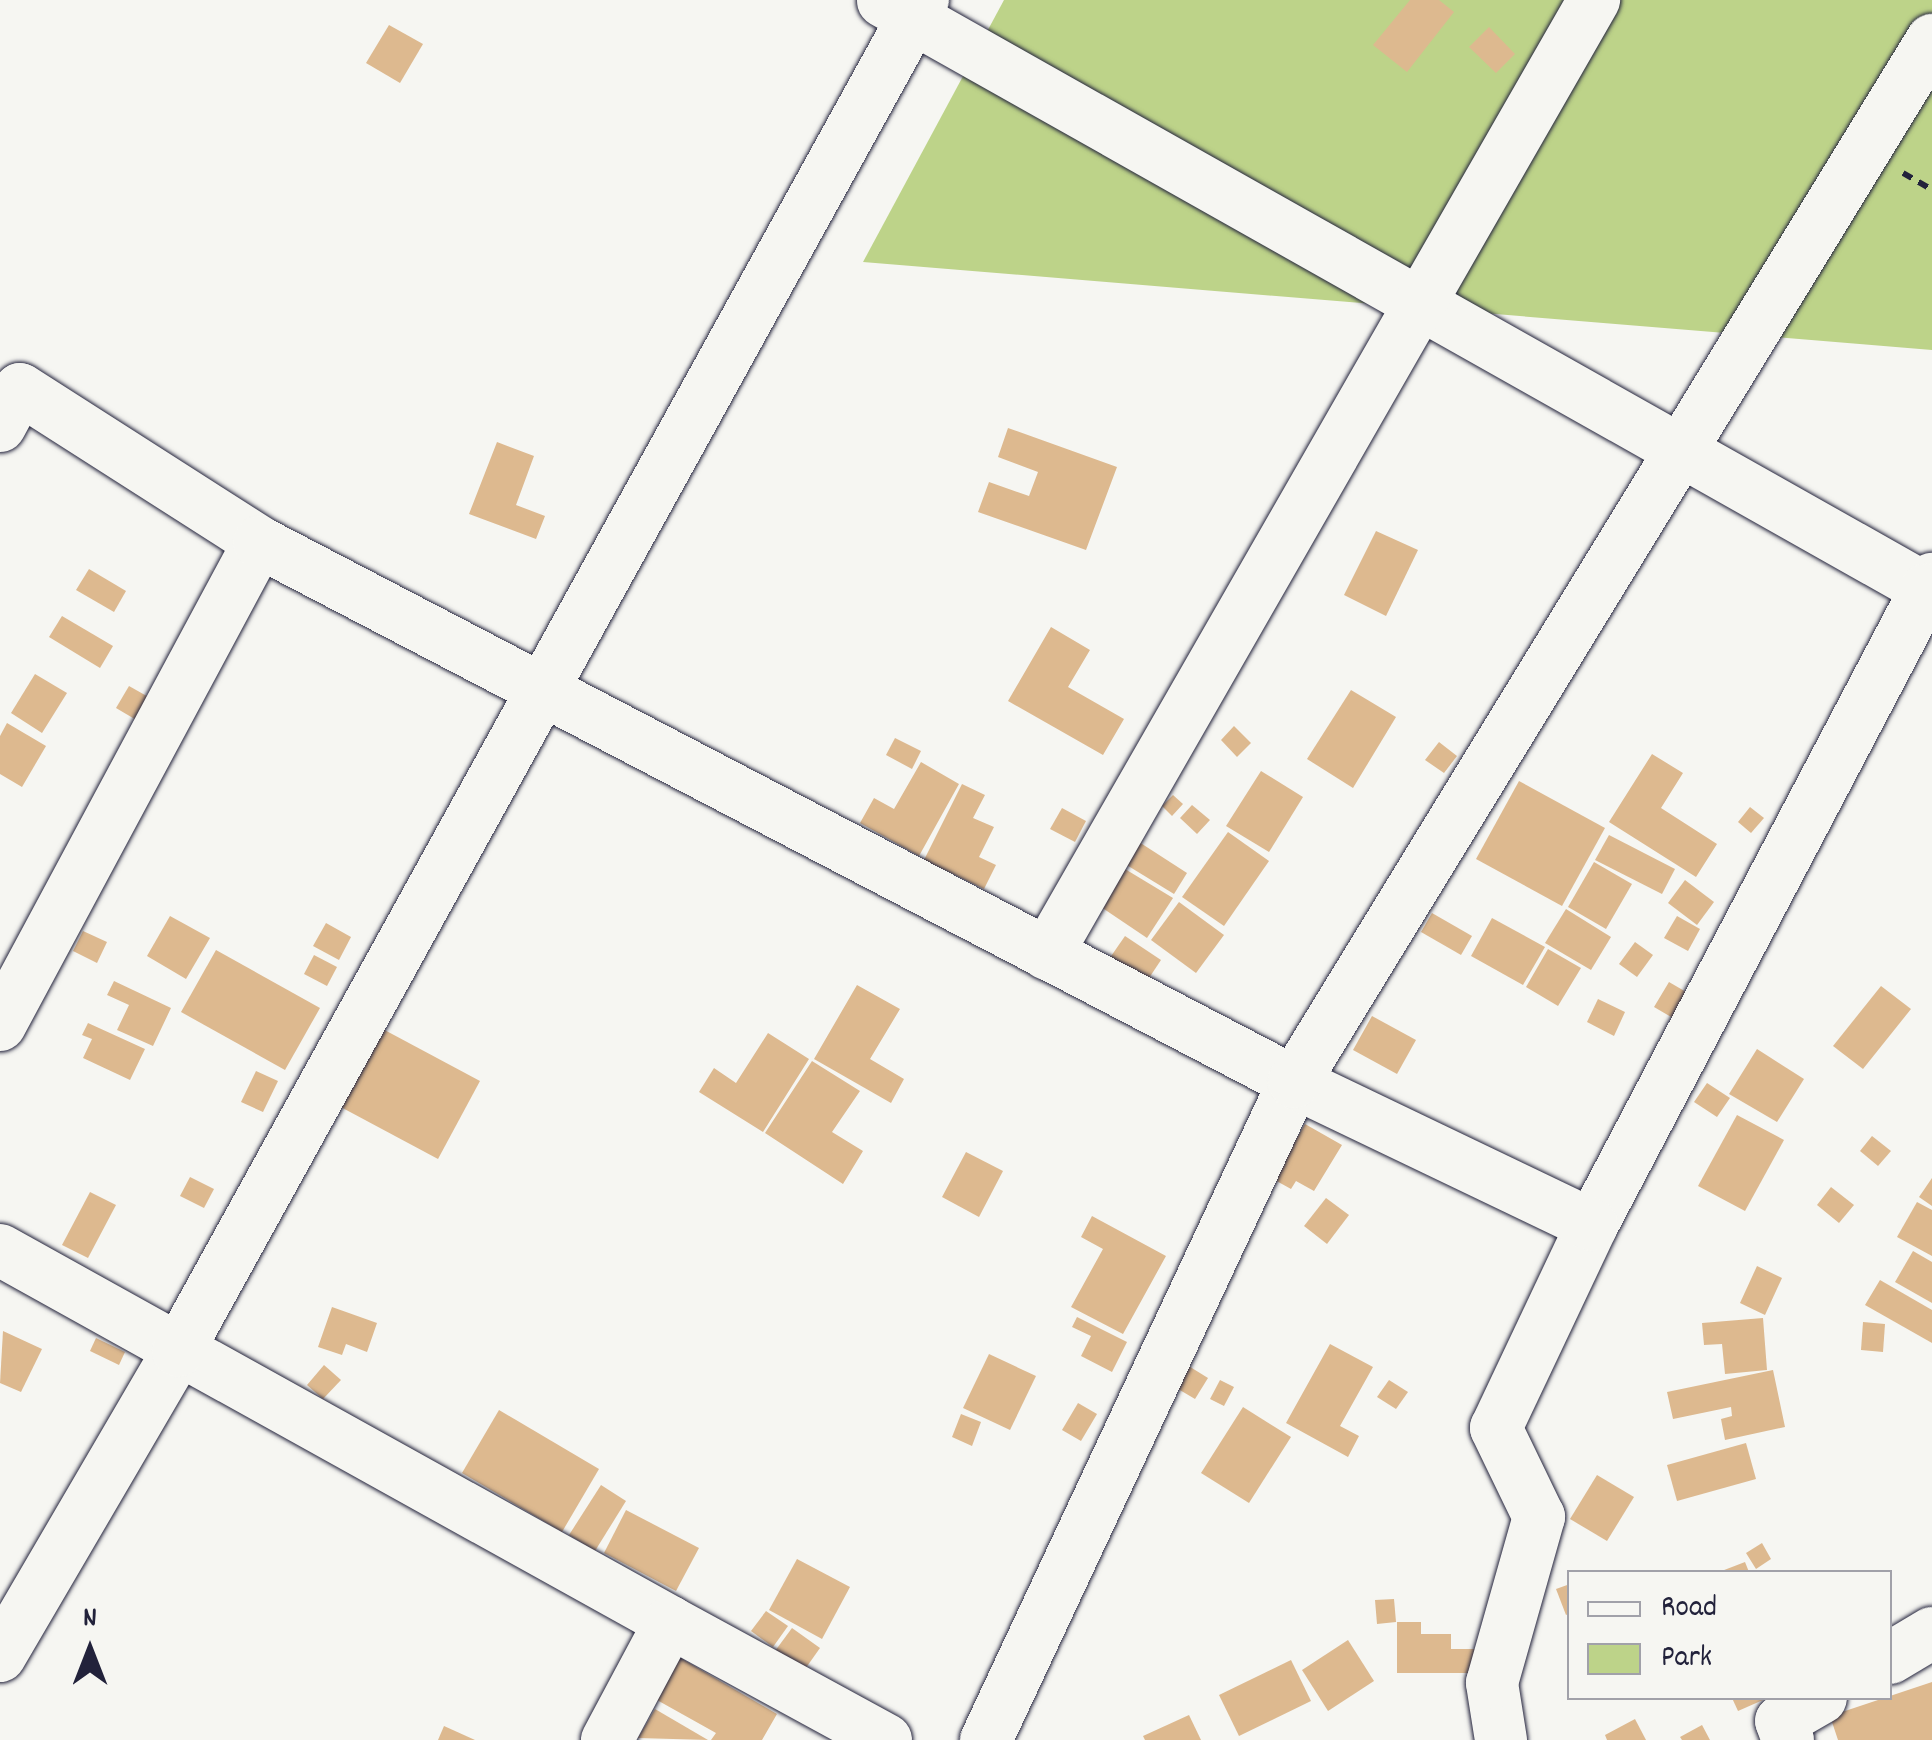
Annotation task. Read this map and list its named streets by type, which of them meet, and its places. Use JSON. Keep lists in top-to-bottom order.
{
  "legend": ["Road", "Park"],
  "north": "top"
}
